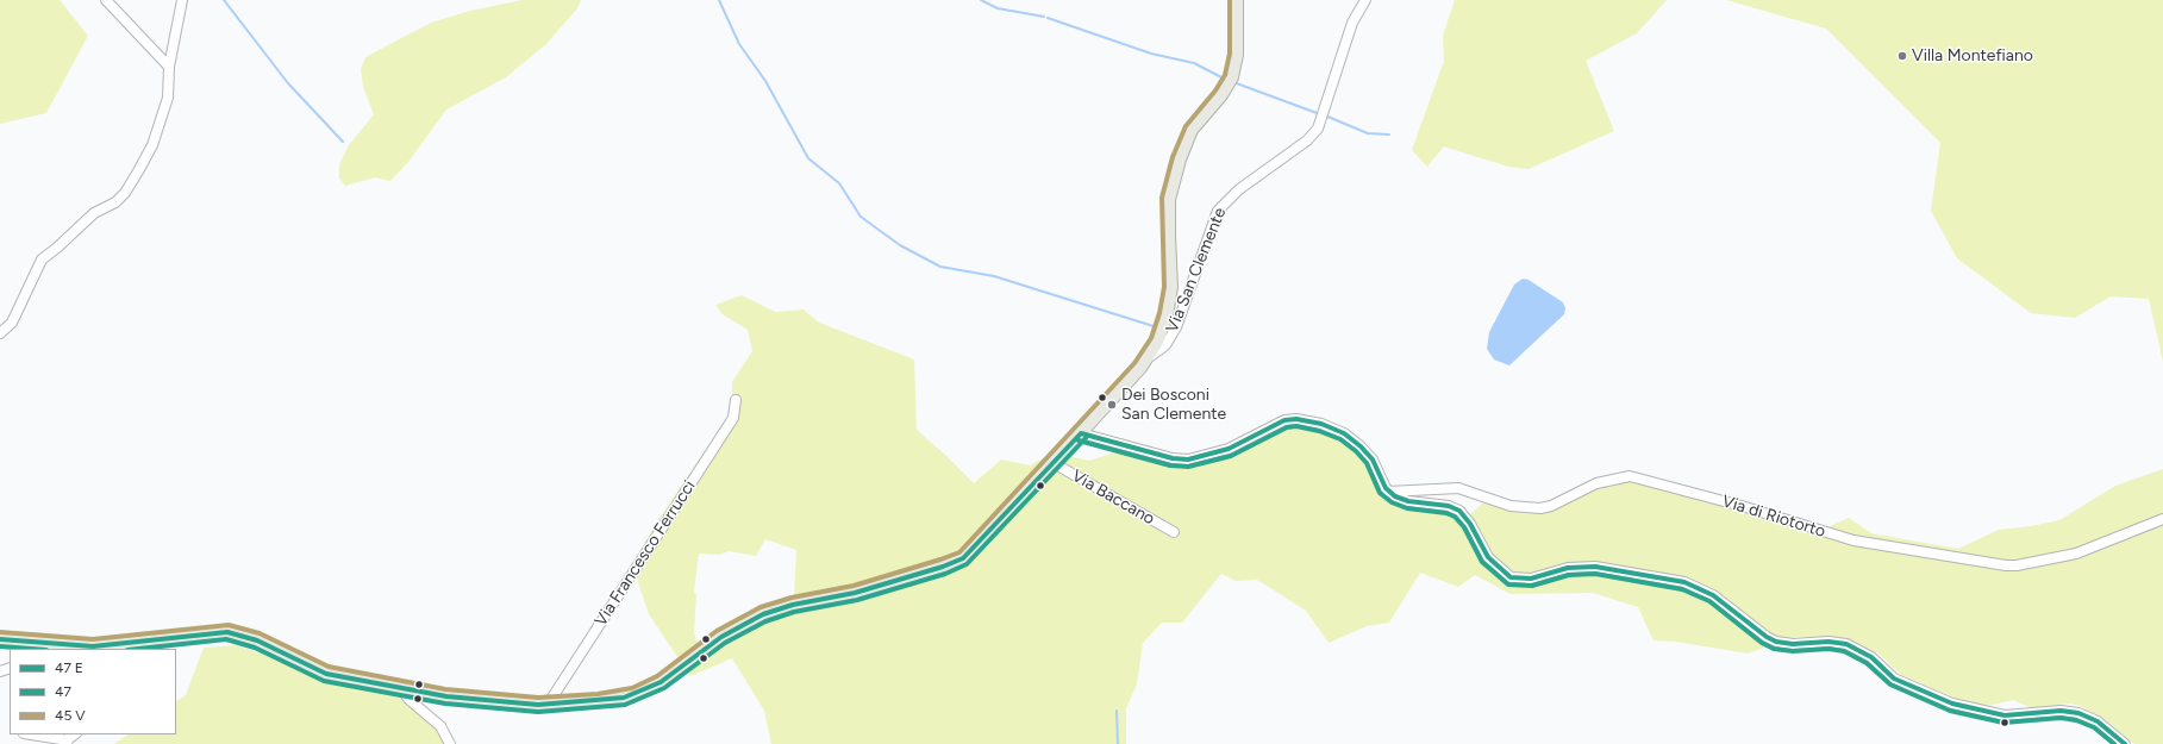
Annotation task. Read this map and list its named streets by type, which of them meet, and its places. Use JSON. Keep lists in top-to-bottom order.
{
  "streets": {
    "street": [
      "Via San Clemente",
      "Via Baccano",
      "Via di Riotorto",
      "Via Francesco Ferrucci"
    ]
  },
  "places": ["Villa Montefiano", "Dei Bosconi San Clemente"],
  "lines": ["transit line 47"],
  "legend": ["47 E", "47", "45 V"]
}
